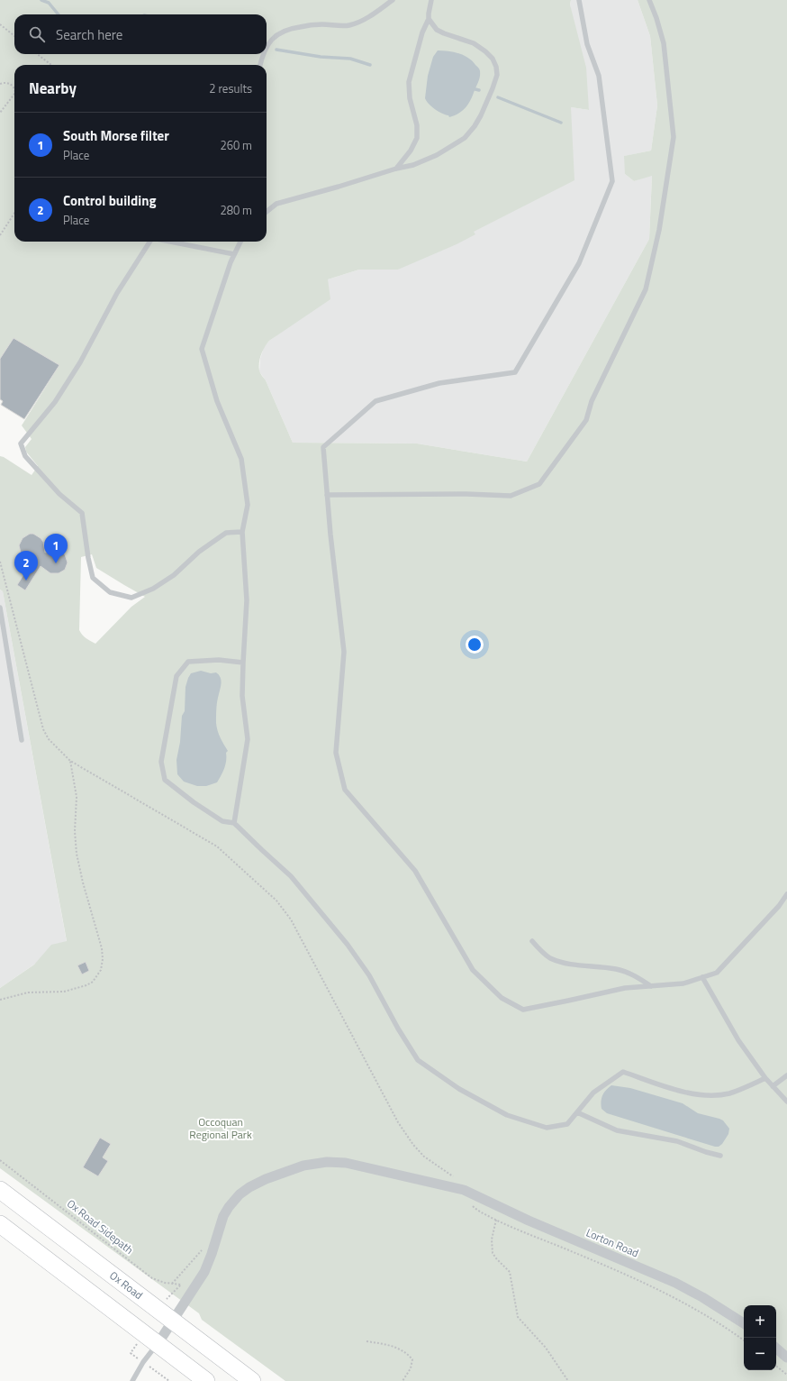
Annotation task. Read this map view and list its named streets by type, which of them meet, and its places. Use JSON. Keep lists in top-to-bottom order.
{
  "streets": {
    "highway": ["Ox Road"],
    "street": ["Lorton Road"],
    "path": ["Ox Road Sidepath"]
  },
  "crossings": [
    ["Lorton Road", "Ox Road"]
  ],
  "parks": ["Occoquan Regional Park"],
  "page": {
    "search": "Search here",
    "heading": ["Nearby", "2 results"],
    "list": [
      {
        "mark": "1",
        "name": "South Morse filter",
        "note": "Place",
        "value": "260 m"
      },
      {
        "mark": "2",
        "name": "Control building",
        "note": "Place",
        "value": "280 m"
      }
    ],
    "pins": ["1", "2"],
    "map_buttons": ["+", "−"]
  }
}
